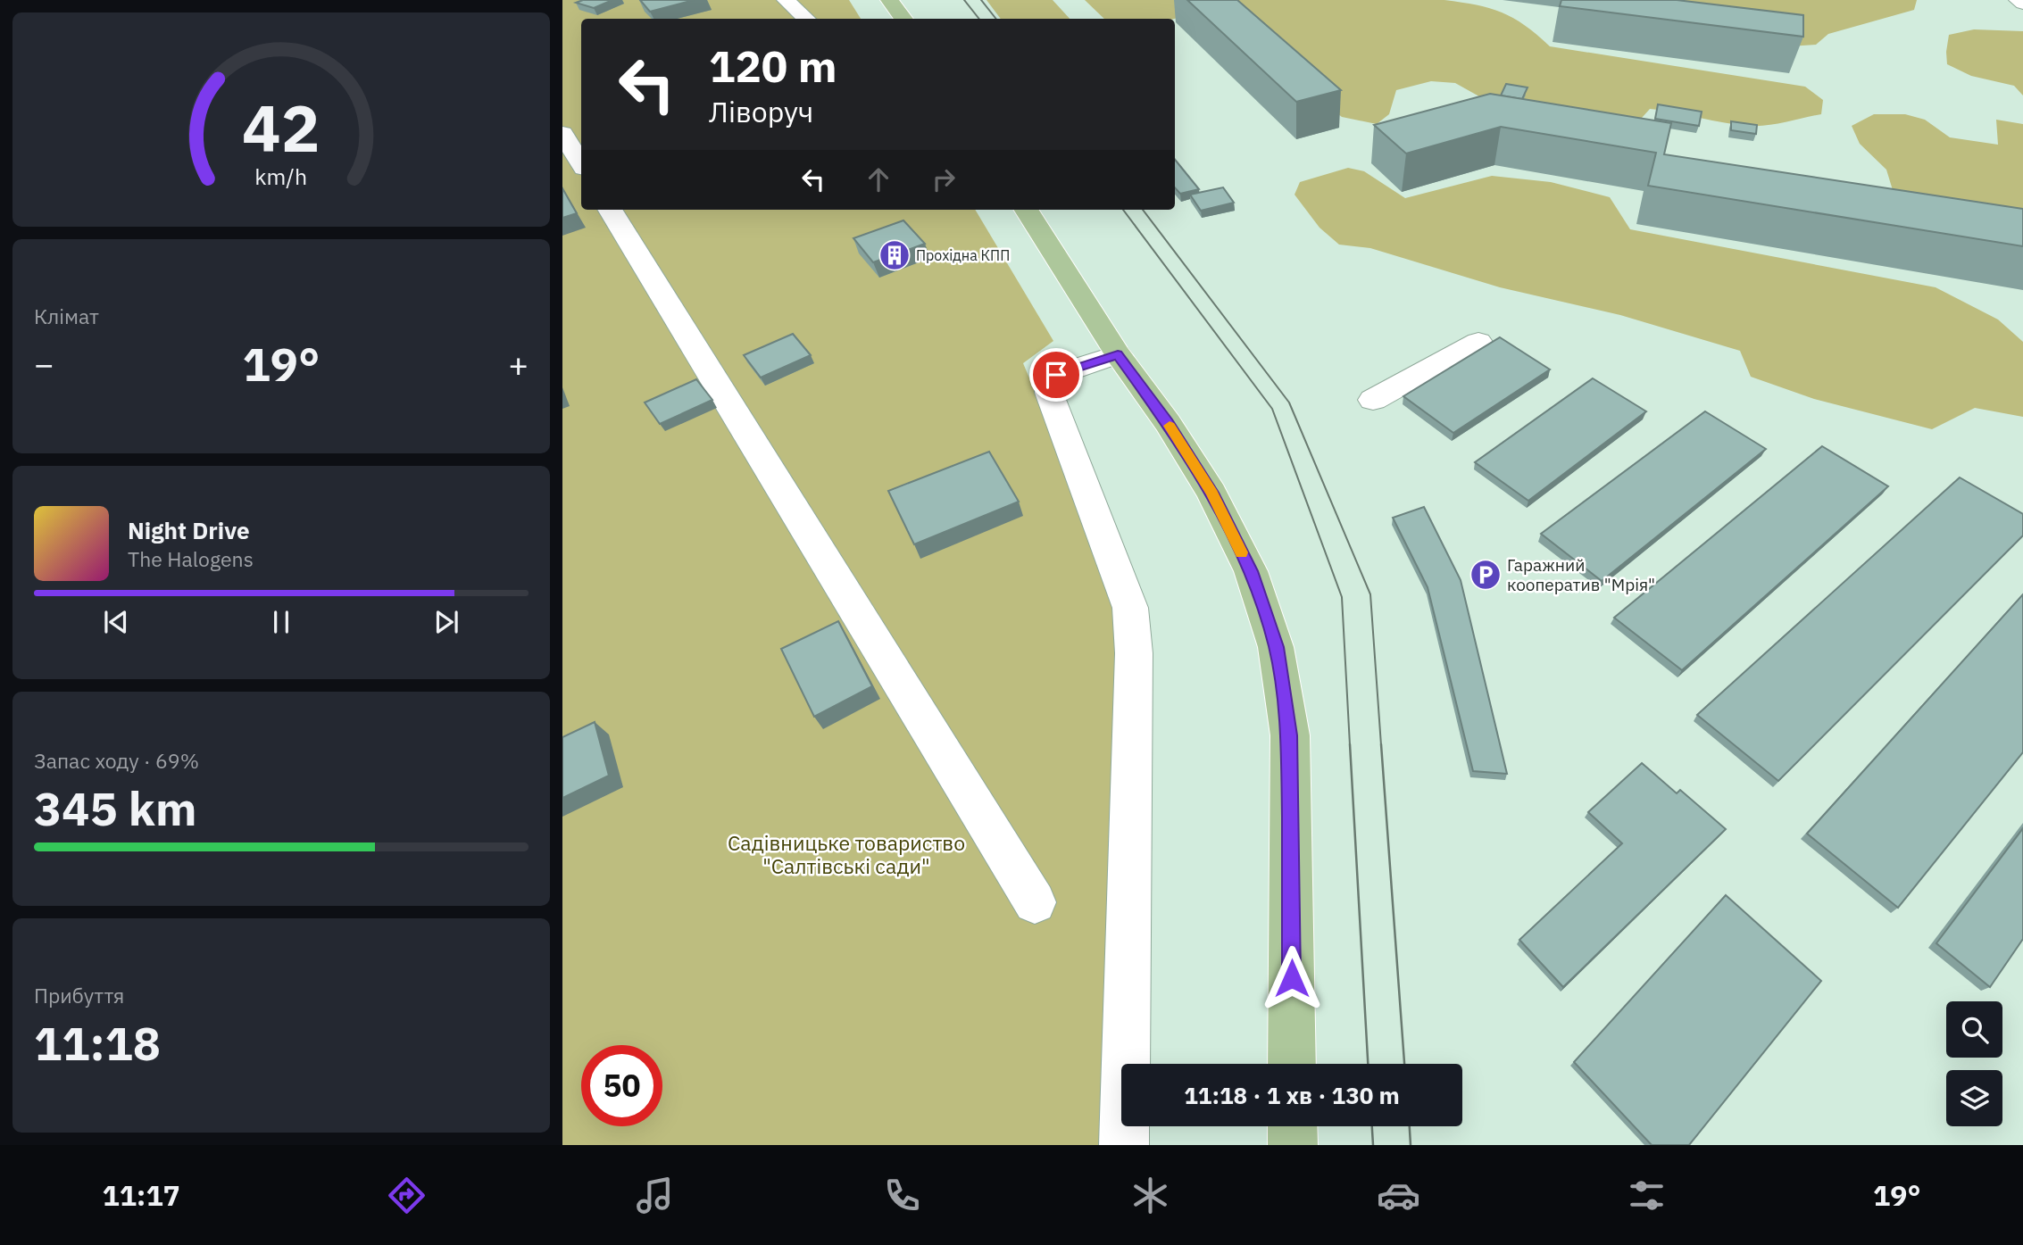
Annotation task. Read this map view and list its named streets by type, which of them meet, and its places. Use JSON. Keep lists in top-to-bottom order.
{
  "parks": ["Садівницьке товариство \"Салтівські сади\""],
  "places": {
    "building": ["Прохідна КПП"],
    "parking": ["Гаражний кооператив \"Мрія\""]
  },
  "page": {
    "turn": ["120 m", "Ліворуч"],
    "tile": [
      "Клімат",
      ["Запас ходу · 69%", "345 km"],
      ["Прибуття", "11:18"]
    ],
    "heat": ["−", "19°", "+"],
    "song": ["Night Drive", "The Halogens"],
    "limit": "50",
    "trip": "11:18 · 1 хв · 130 m",
    "tabs": ["11:17", "19°"],
    "gauge": ["42", "km/h"]
  }
}
